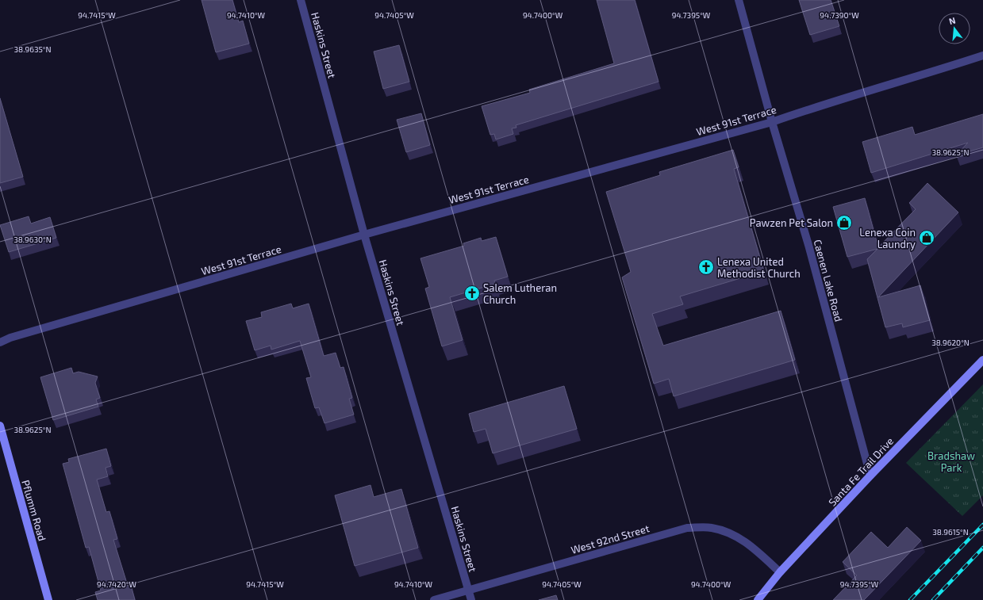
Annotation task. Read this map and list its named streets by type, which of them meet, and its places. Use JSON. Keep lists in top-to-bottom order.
{
  "streets": {
    "main road": ["Santa Fe Trail Drive", "Pflumm Road"],
    "street": [
      "Haskins Street",
      "West 91st Terrace",
      "Caenen Lake Road",
      "West 92nd Street"
    ]
  },
  "crossings": [
    ["Haskins Street", "West 91st Terrace"],
    ["Haskins Street", "West 92nd Street"],
    ["West 91st Terrace", "Caenen Lake Road"],
    ["Caenen Lake Road", "Santa Fe Trail Drive"],
    ["Santa Fe Trail Drive", "West 92nd Street"]
  ],
  "parks": ["Bradshaw Park"],
  "places": {
    "shop": ["Pawzen Pet Salon", "Lenexa Coin Laundry"],
    "church": ["Lenexa United Methodist Church", "Salem Lutheran Church"]
  },
  "north": "top",
  "coordinates": [
    "94.7415°W",
    "94.7410°W",
    "94.7405°W",
    "94.7400°W",
    "94.7395°W",
    "94.7390°W",
    "38.9635°N",
    "38.9625°N",
    "38.9630°N",
    "38.9620°N",
    "38.9615°N",
    "94.7420°W"
  ]
}
